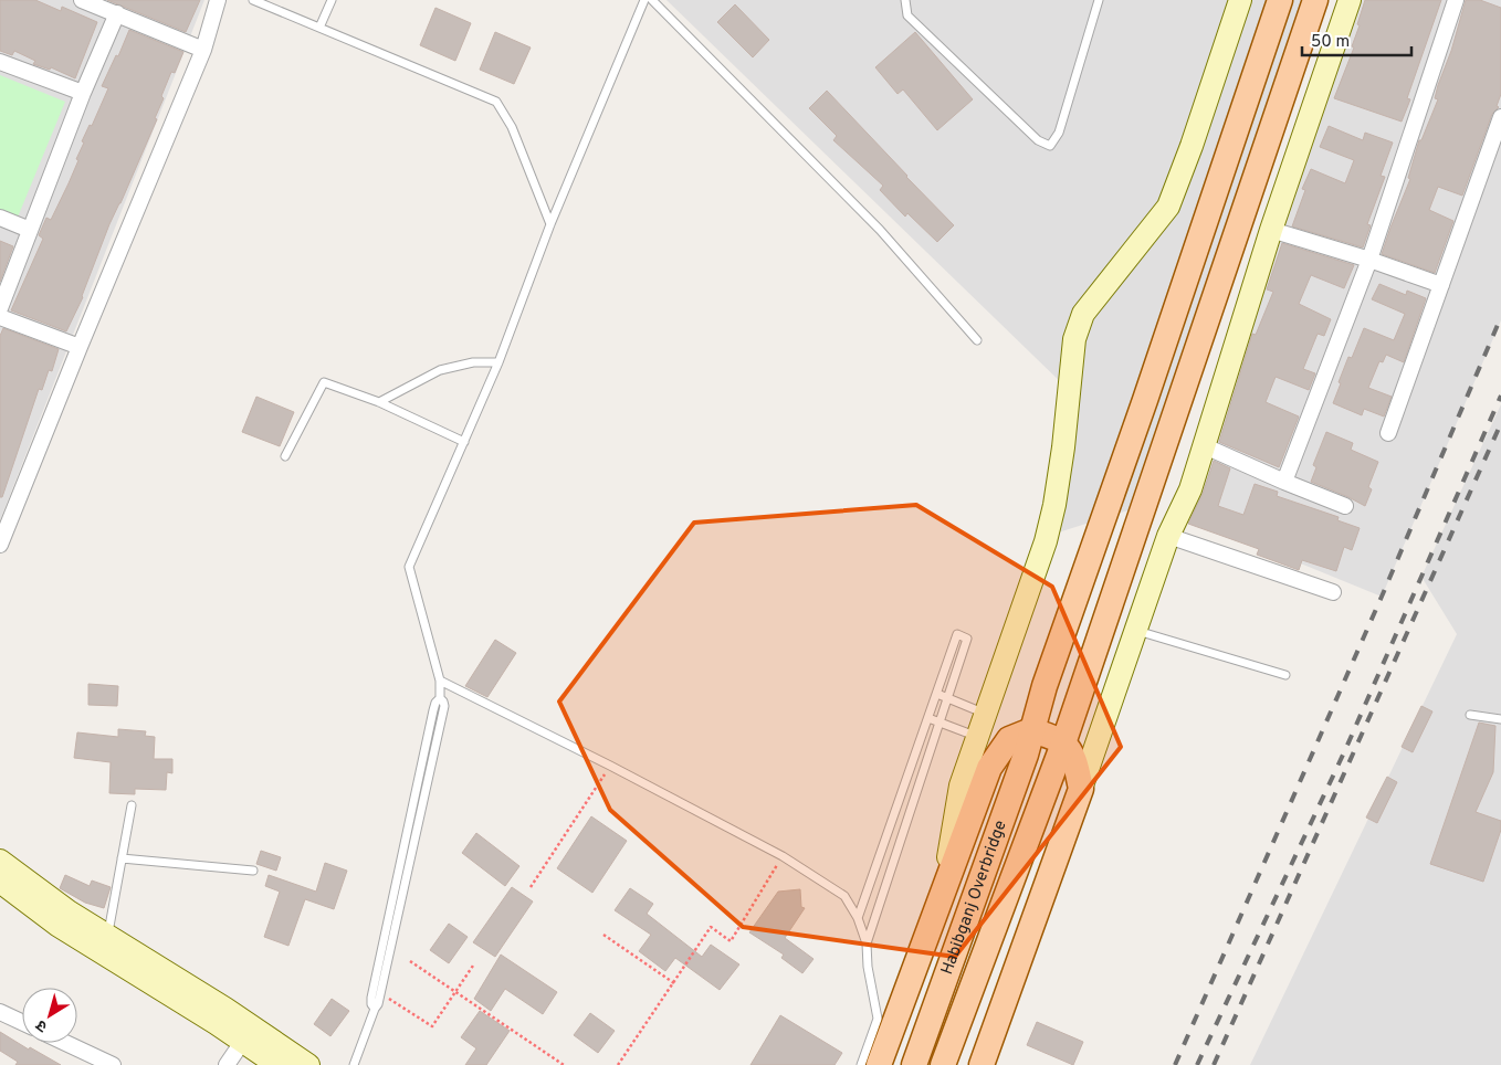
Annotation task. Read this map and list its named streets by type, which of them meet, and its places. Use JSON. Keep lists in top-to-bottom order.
{
  "streets": {
    "main road": ["Habibganj Overbridge"]
  },
  "scale_bar": "50 m",
  "north": "bottom left"
}
